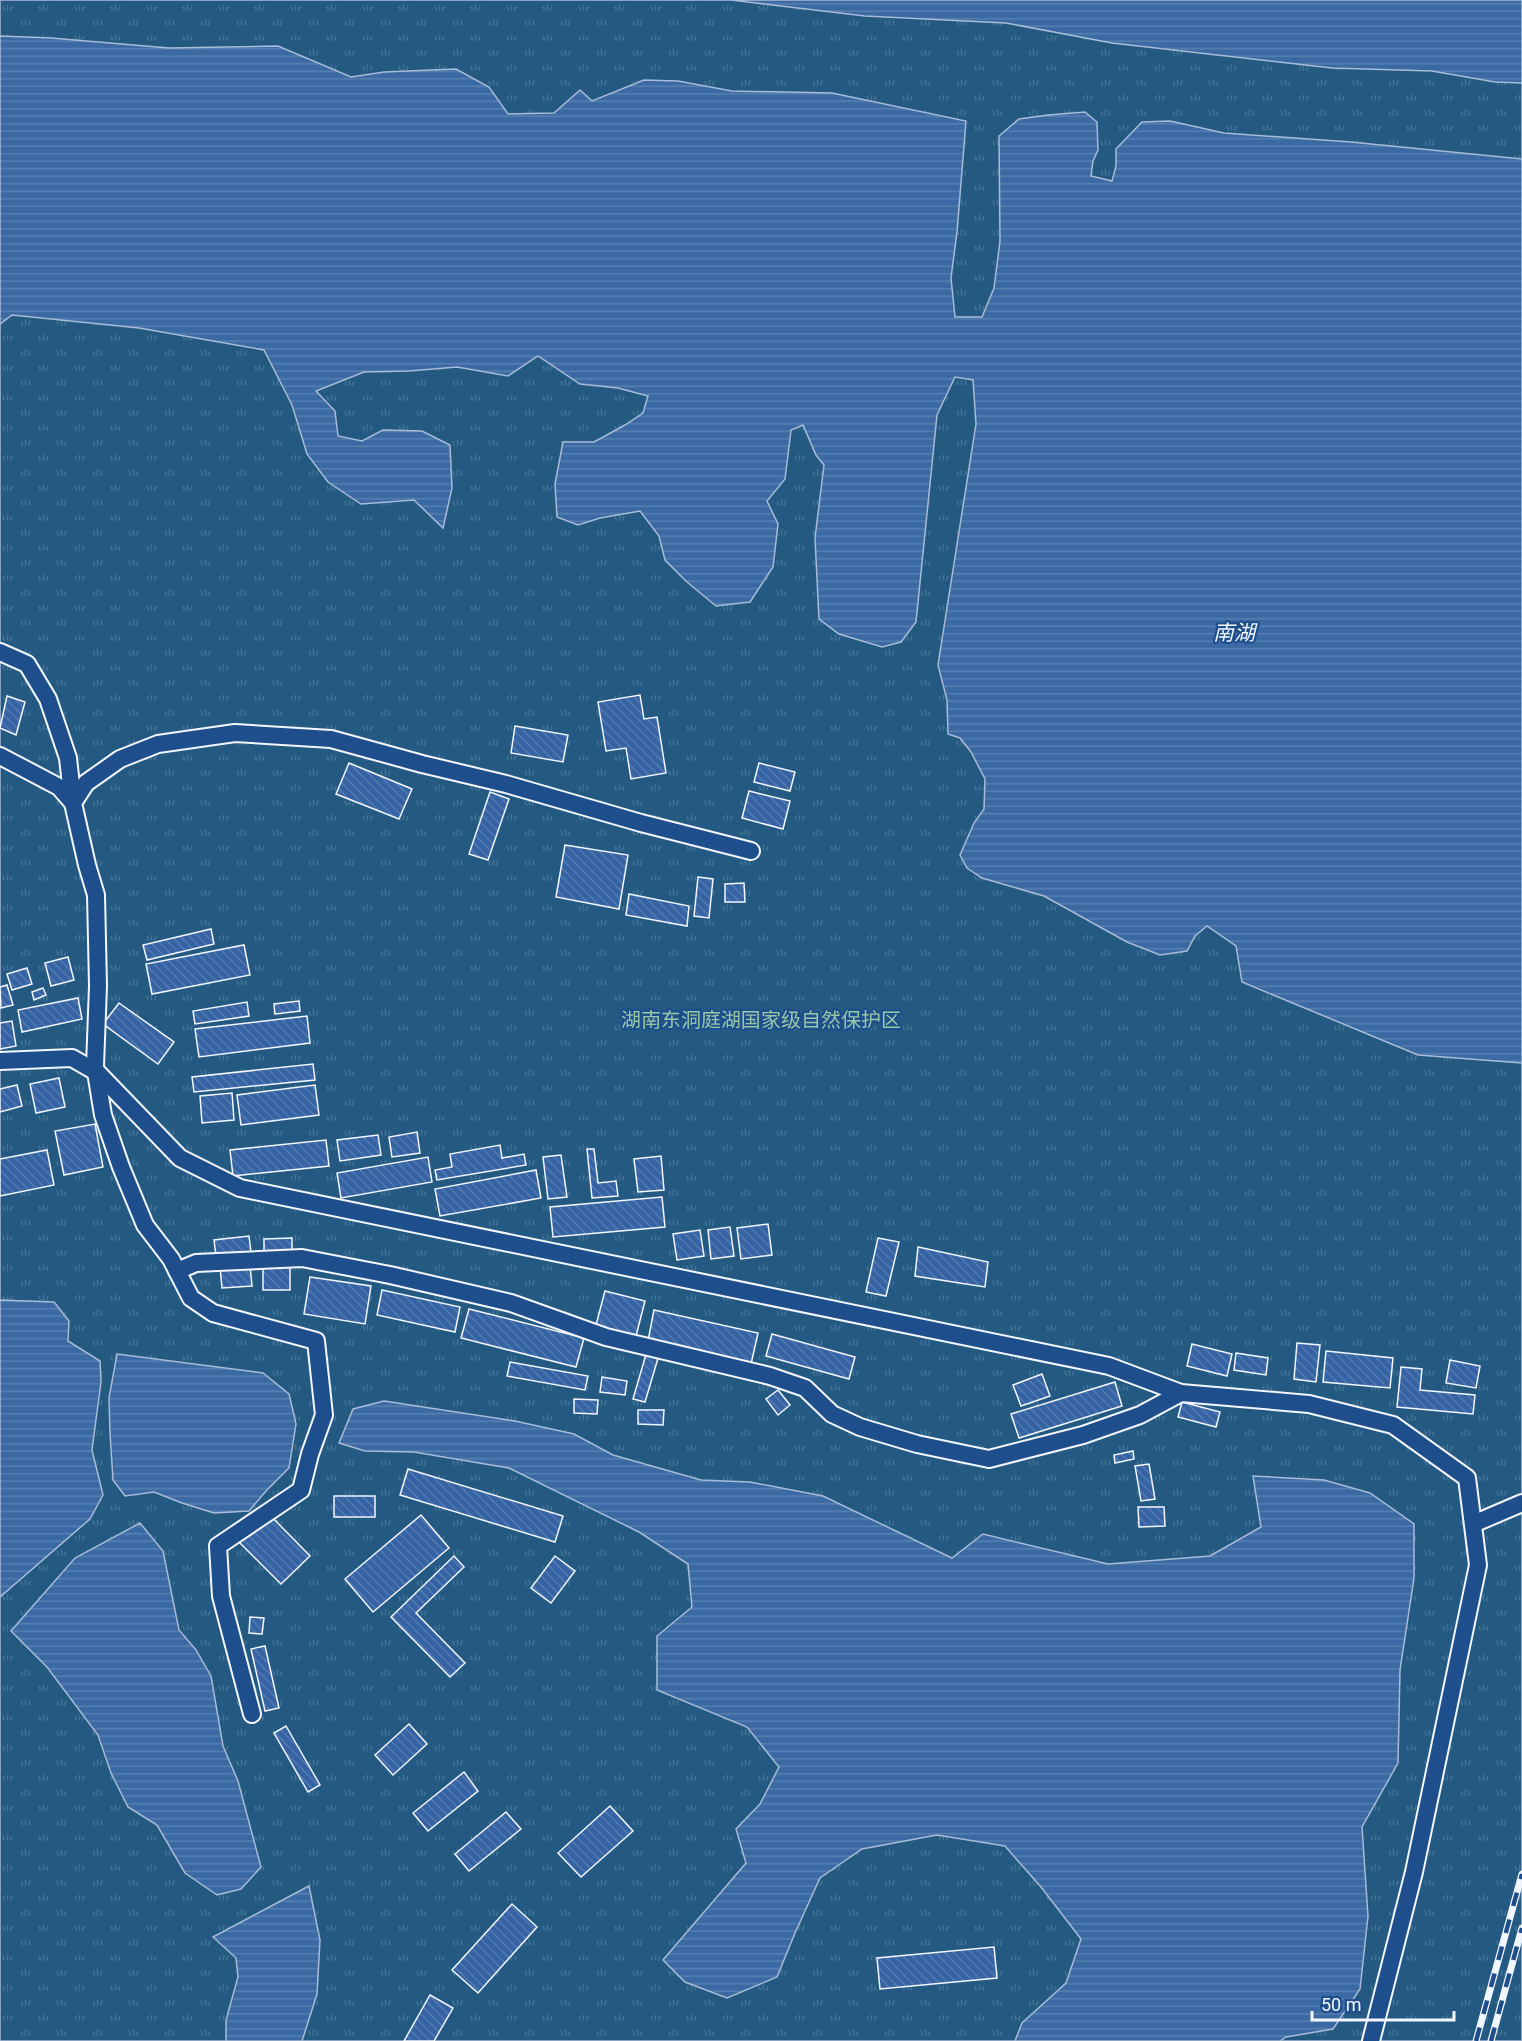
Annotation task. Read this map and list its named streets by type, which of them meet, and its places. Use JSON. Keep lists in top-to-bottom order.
{
  "water": ["南湖"],
  "parks": ["湖南东洞庭湖国家级自然保护区"],
  "scale_bar": "50 m"
}
